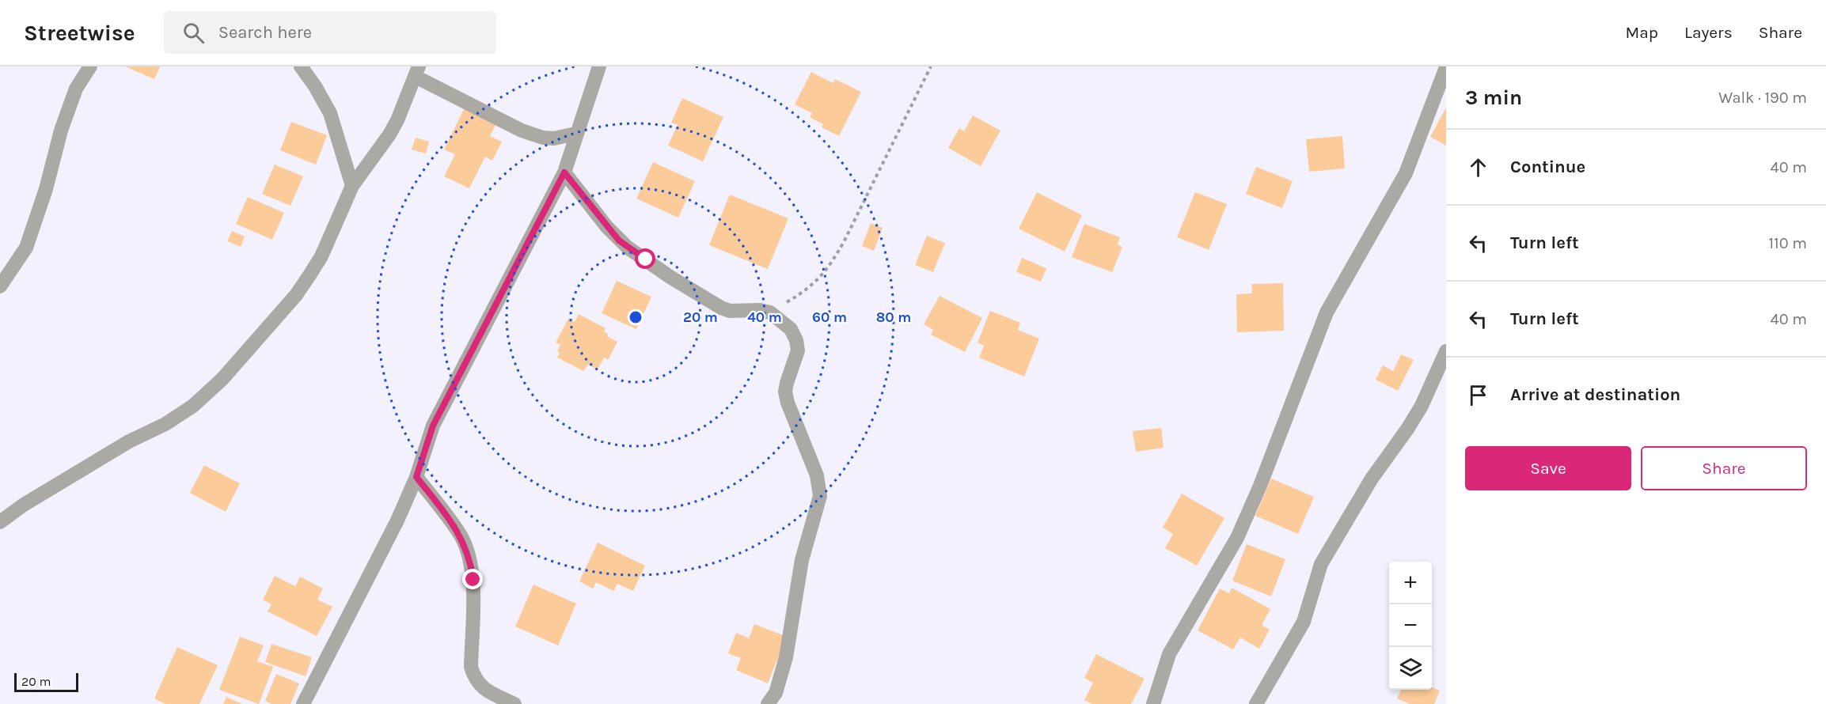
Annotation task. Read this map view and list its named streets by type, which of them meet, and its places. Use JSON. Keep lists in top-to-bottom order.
{
  "scale_bar": "20 m",
  "page": {
    "header": "Streetwise",
    "search": "Search here",
    "nav": ["Map", "Layers", "Share"],
    "heading": ["3 min", "Walk · 190 m"],
    "list": [
      ["Continue", "40 m"],
      ["Turn left", "110 m"],
      ["Turn left", "40 m"],
      "Arrive at destination"
    ],
    "buttons": ["Save", "Share"],
    "map_buttons": ["+", "−"],
    "scale": "20 m"
  },
  "rings": [
    "20 m",
    "40 m",
    "60 m",
    "80 m"
  ]
}
